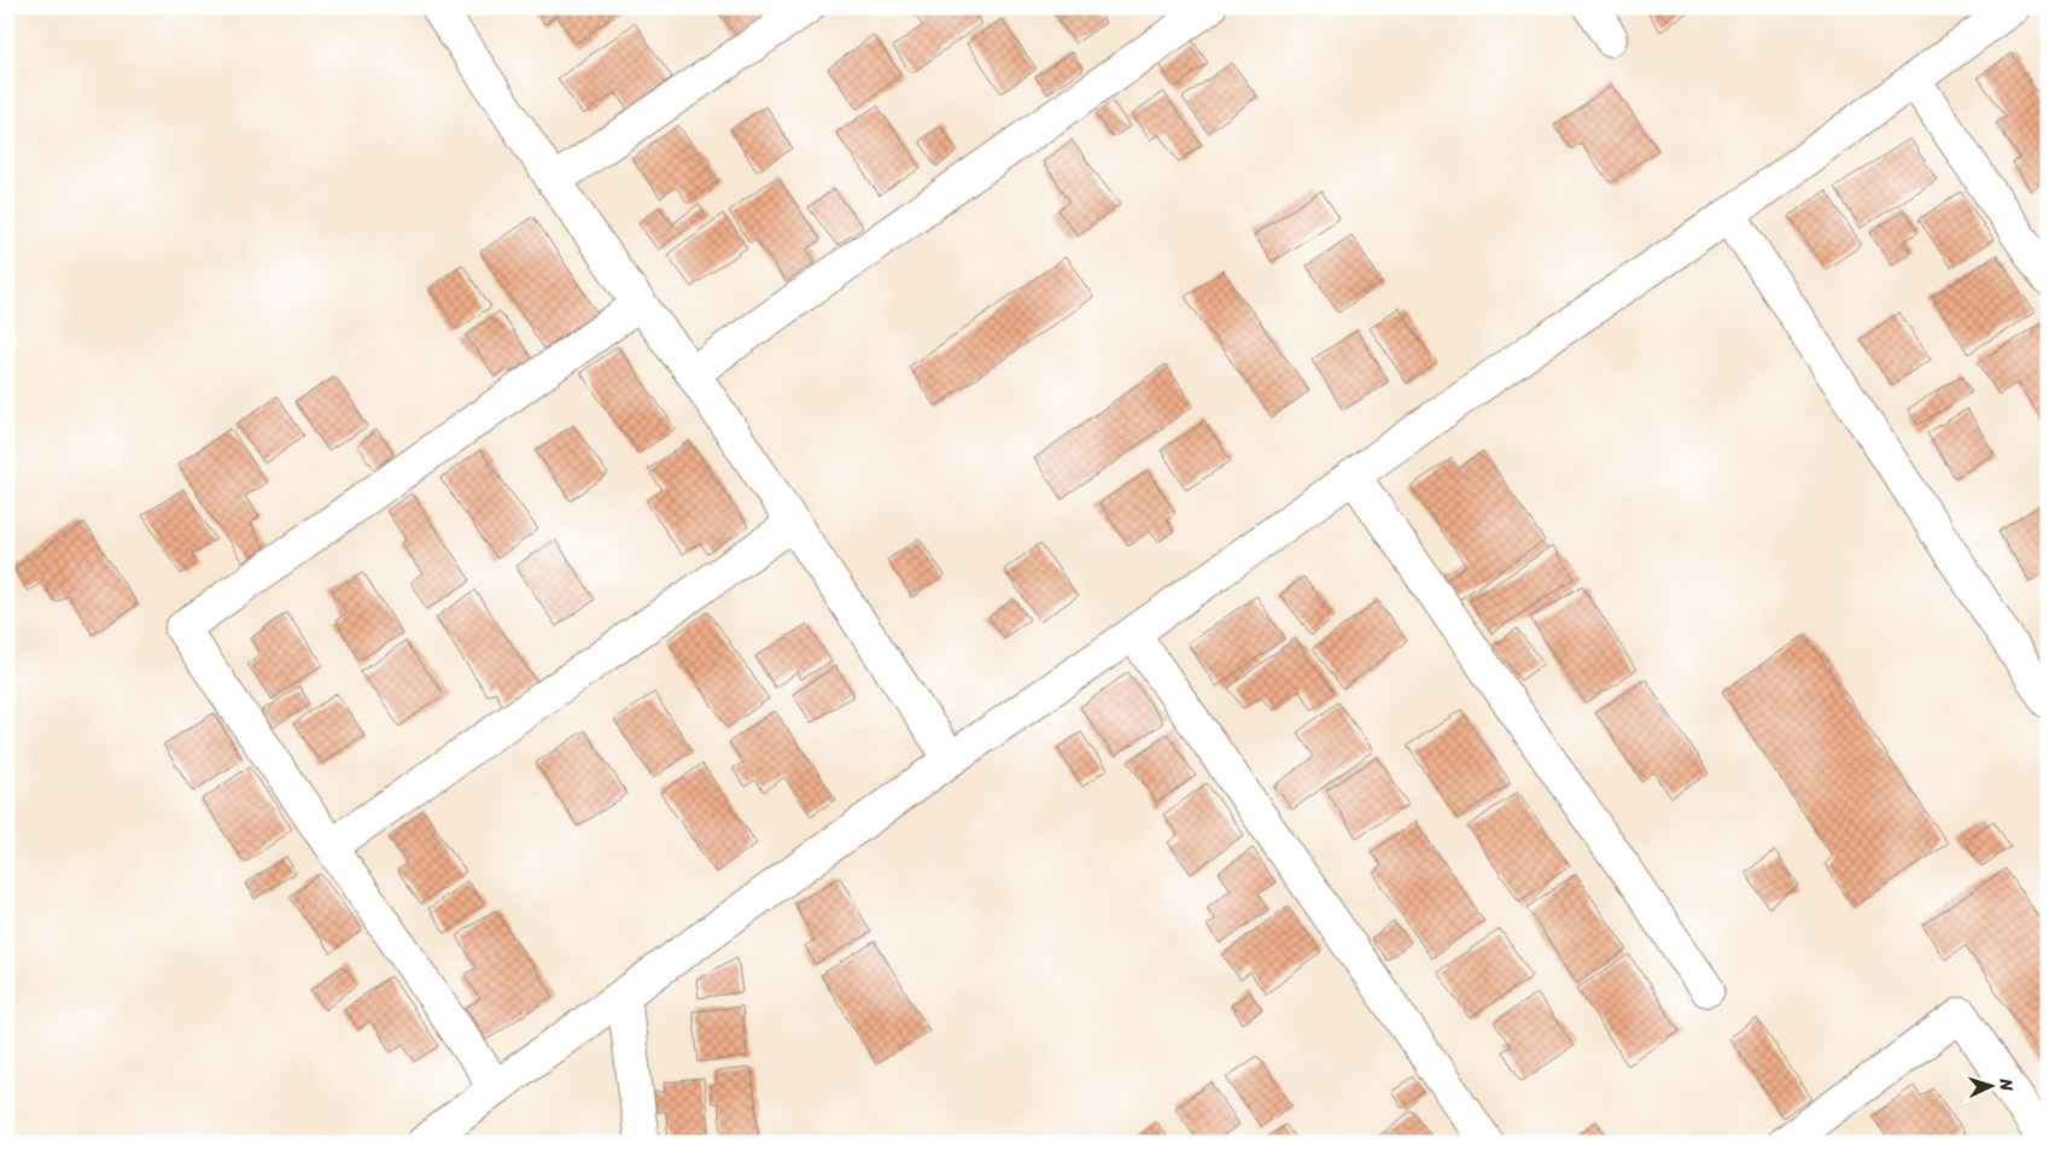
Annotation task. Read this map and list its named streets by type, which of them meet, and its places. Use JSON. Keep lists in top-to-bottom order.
{
  "north": "right"
}
